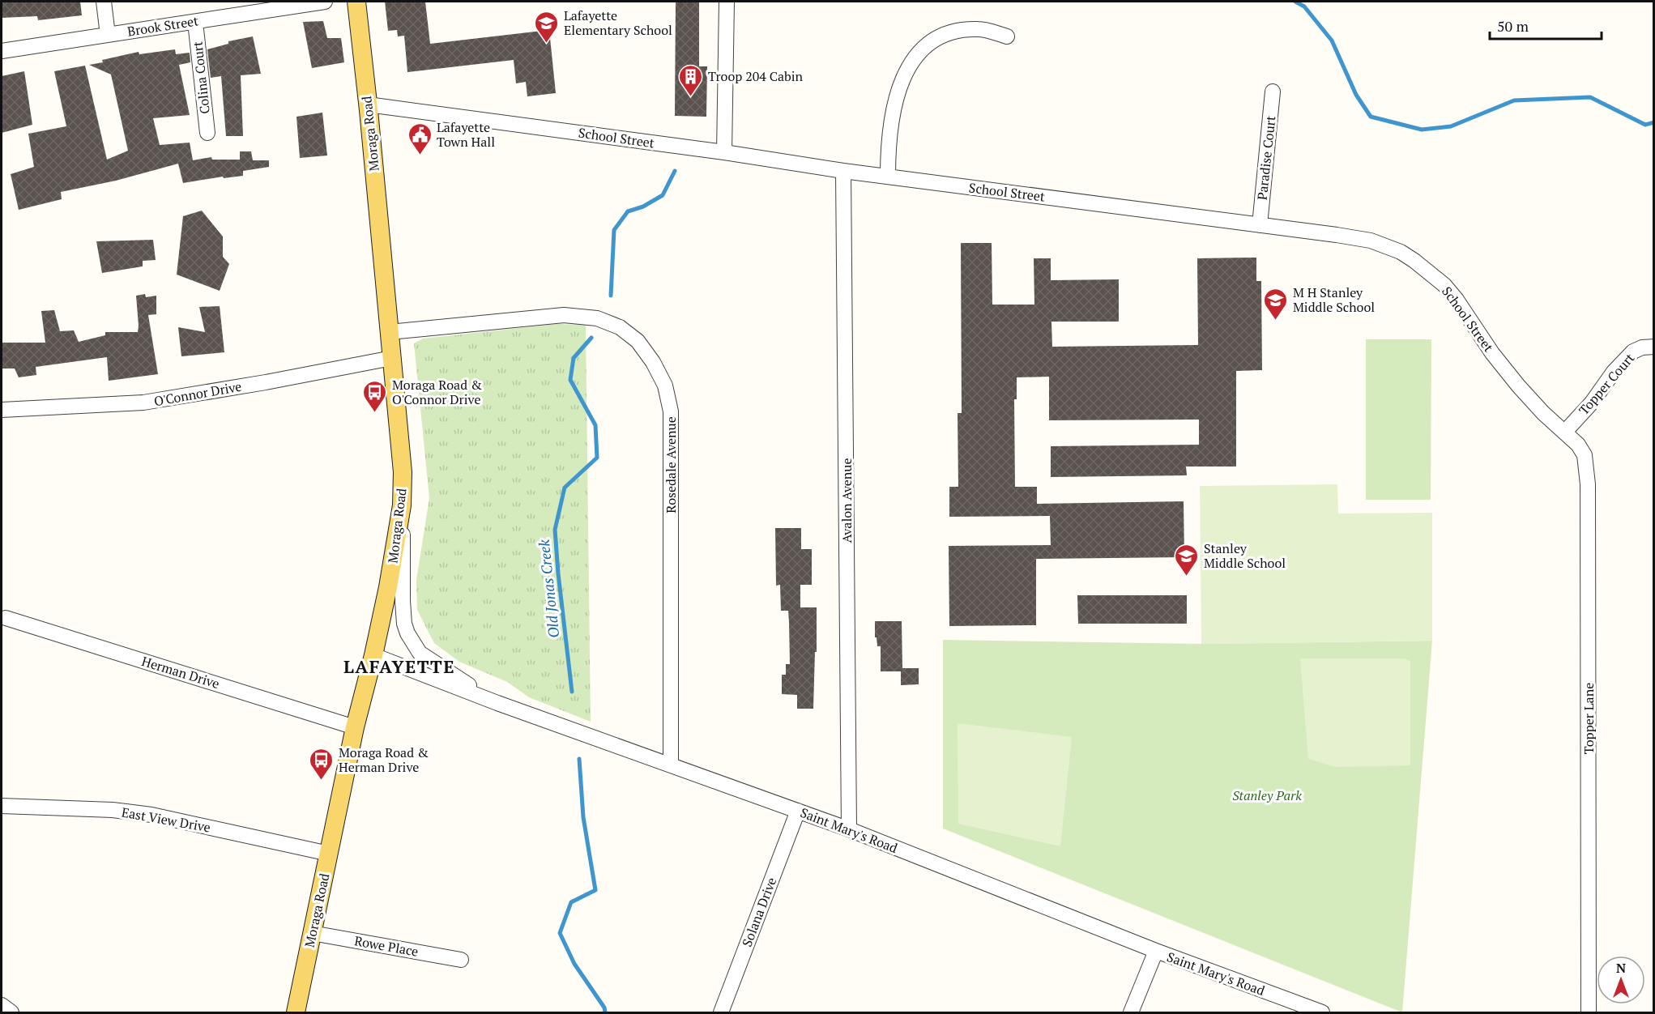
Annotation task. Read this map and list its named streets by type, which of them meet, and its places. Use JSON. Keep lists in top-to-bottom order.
{
  "streets": {
    "main road": ["Moraga Road"],
    "street": [
      "Brook Street",
      "Colina Court",
      "School Street",
      "Paradise Court",
      "Topper Court",
      "O'Connor Drive",
      "Rosedale Avenue",
      "Avalon Avenue",
      "Herman Drive",
      "Topper Lane",
      "East View Drive",
      "Saint Mary's Road",
      "Solana Drive",
      "Rowe Place"
    ]
  },
  "crossings": [
    ["Brook Street", "Colina Court"],
    ["Moraga Road", "School Street"],
    ["Moraga Road", "O'Connor Drive"],
    ["Moraga Road", "Rosedale Avenue"],
    ["Moraga Road", "Herman Drive"],
    ["Moraga Road", "East View Drive"],
    ["Moraga Road", "Saint Mary's Road"],
    ["Moraga Road", "Rowe Place"],
    ["School Street", "Paradise Court"],
    ["School Street", "Topper Court"],
    ["School Street", "Avalon Avenue"],
    ["School Street", "Topper Lane"],
    ["Topper Court", "Topper Lane"],
    ["Rosedale Avenue", "Saint Mary's Road"],
    ["Avalon Avenue", "Saint Mary's Road"],
    ["Saint Mary's Road", "Solana Drive"]
  ],
  "districts": ["LAFAYETTE"],
  "water": ["Old Jonas Creek"],
  "parks": ["Stanley Park"],
  "places": {
    "school or university": ["Lafayette Elementary School", "M H Stanley Middle School", "Stanley Middle School"],
    "building": ["Troop 204 Cabin"],
    "public building": ["Lafayette Town Hall"],
    "bus stop": ["Moraga Road & O'Connor Drive", "Moraga Road & Herman Drive"]
  },
  "scale_bar": "50 m",
  "north": "top"
}
